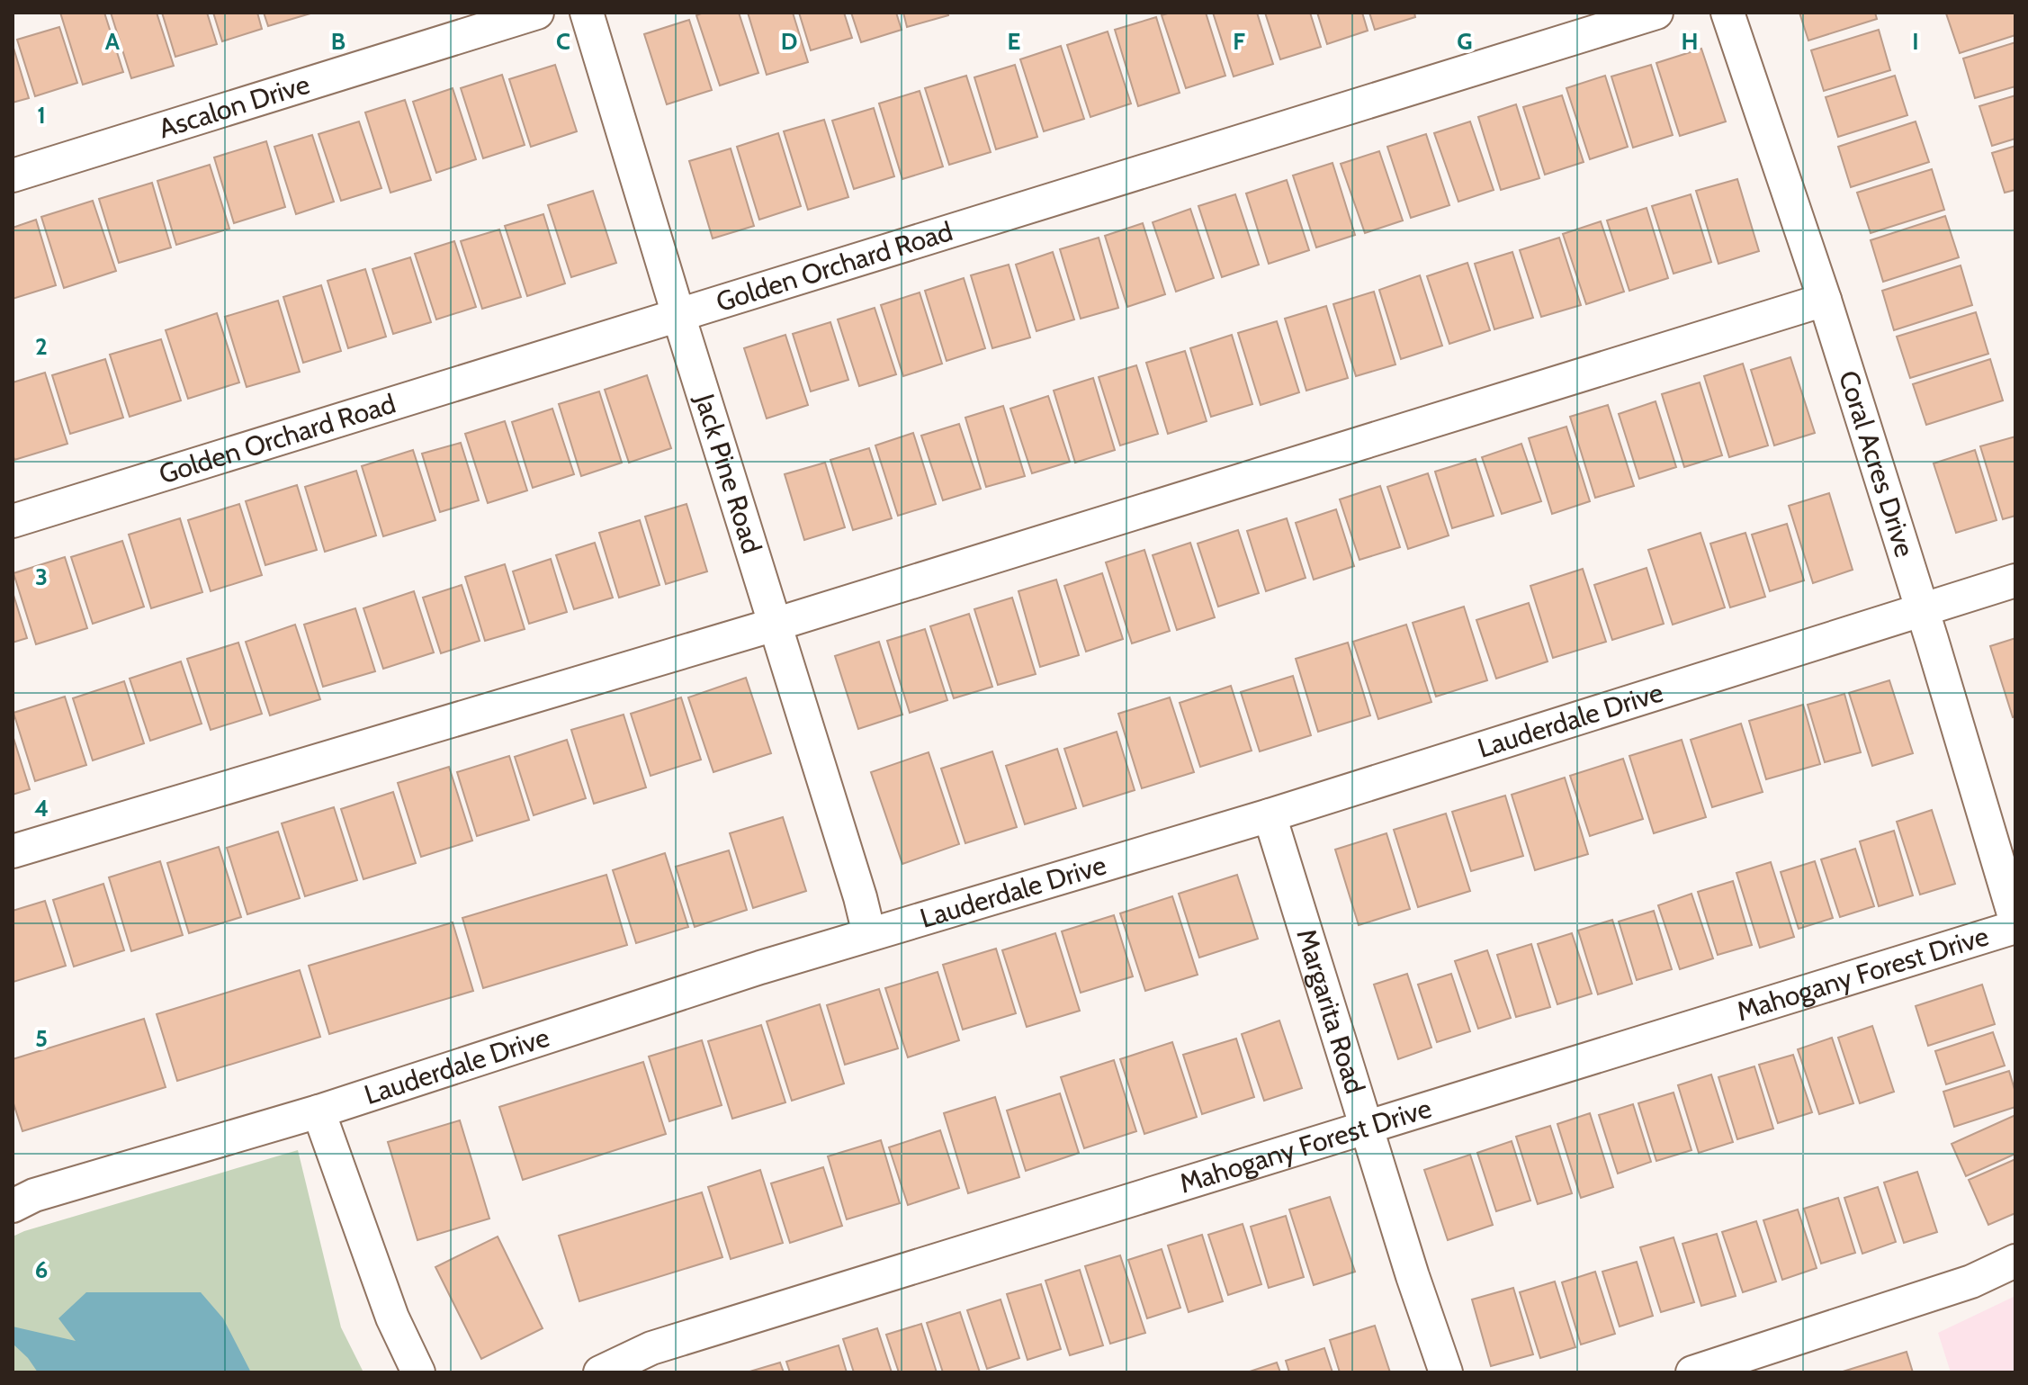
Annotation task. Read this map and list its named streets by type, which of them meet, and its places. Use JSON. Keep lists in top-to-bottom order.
{
  "streets": {
    "street": [
      "Ascalon Drive",
      "Golden Orchard Road",
      "Coral Acres Drive",
      "Jack Pine Road",
      "Lauderdale Drive",
      "Mahogany Forest Drive",
      "Margarita Road"
    ]
  },
  "crossings": [
    ["Golden Orchard Road", "Jack Pine Road"],
    ["Coral Acres Drive", "Lauderdale Drive"],
    ["Jack Pine Road", "Lauderdale Drive"],
    ["Lauderdale Drive", "Margarita Road"],
    ["Mahogany Forest Drive", "Margarita Road"]
  ],
  "grid": {
    "columns": [
      "A",
      "B",
      "C",
      "D",
      "E",
      "F",
      "G",
      "H",
      "I"
    ],
    "rows": [
      "1",
      "2",
      "3",
      "4",
      "5",
      "6"
    ]
  }
}
